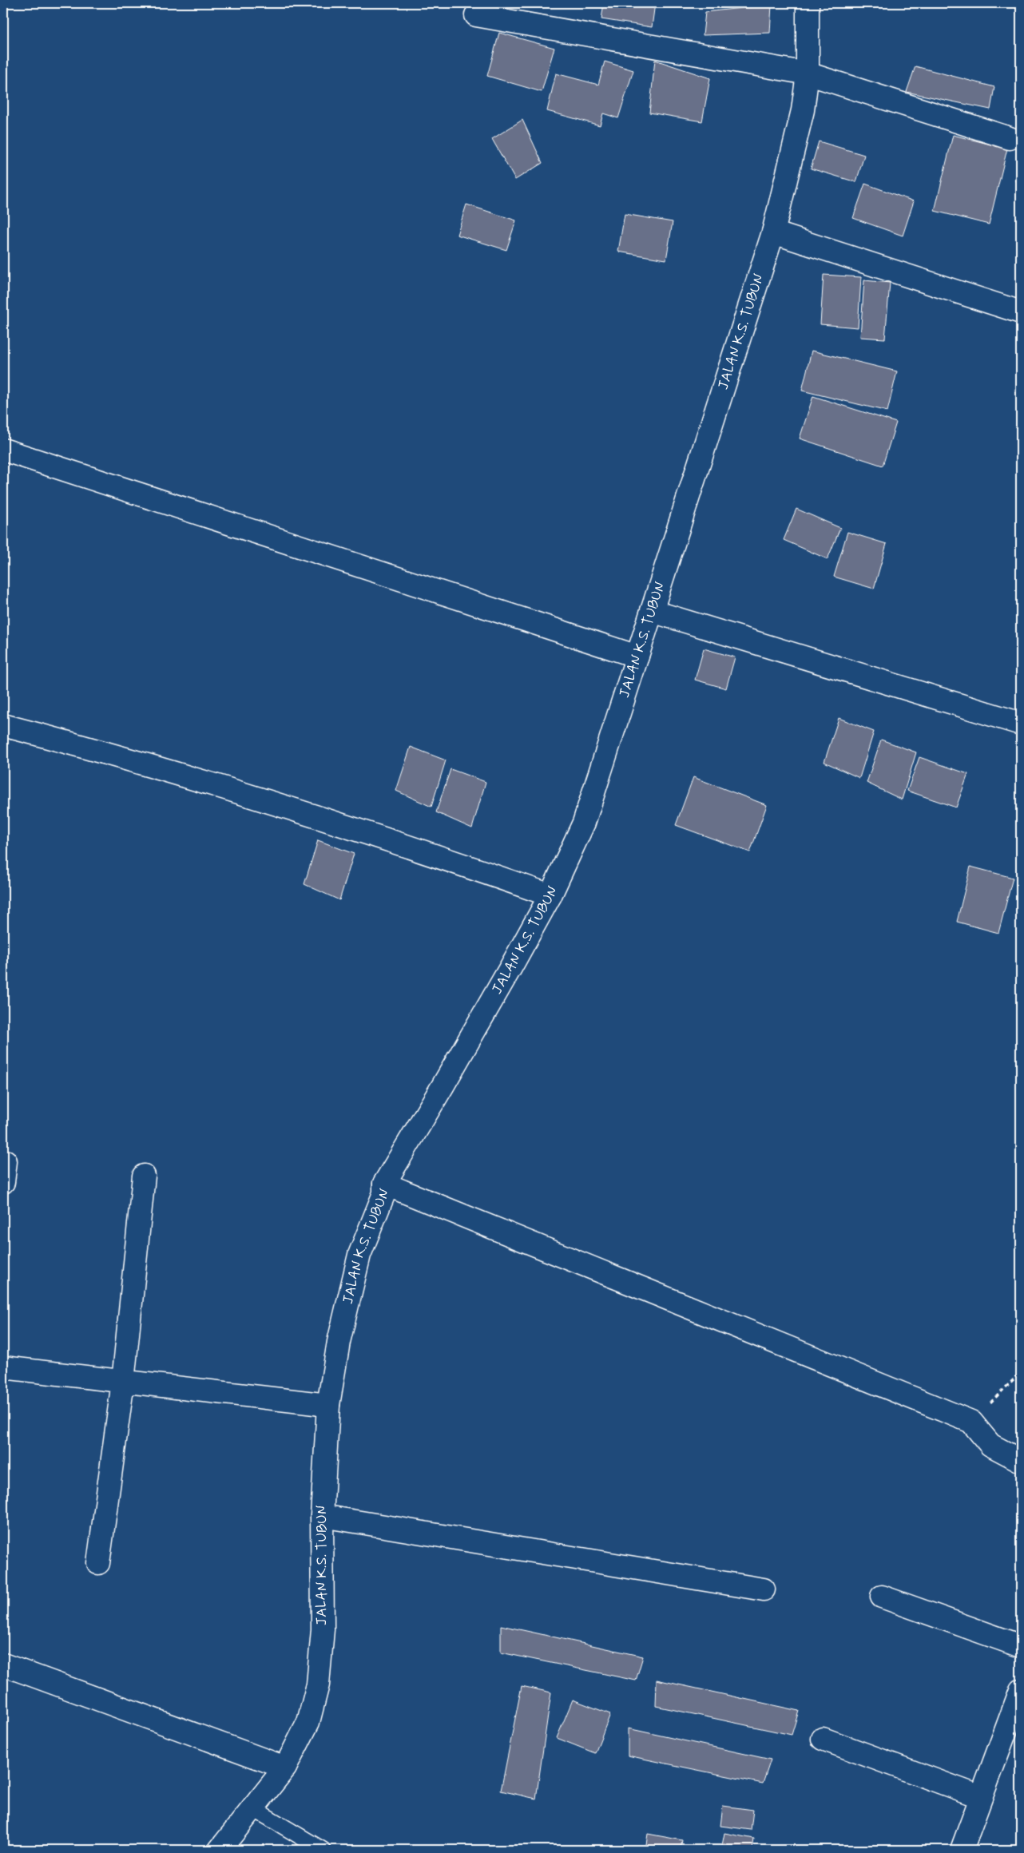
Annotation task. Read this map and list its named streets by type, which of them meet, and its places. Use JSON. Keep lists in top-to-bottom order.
{
  "streets": {
    "street": ["JALAN K.S. TUBUN"]
  }
}
